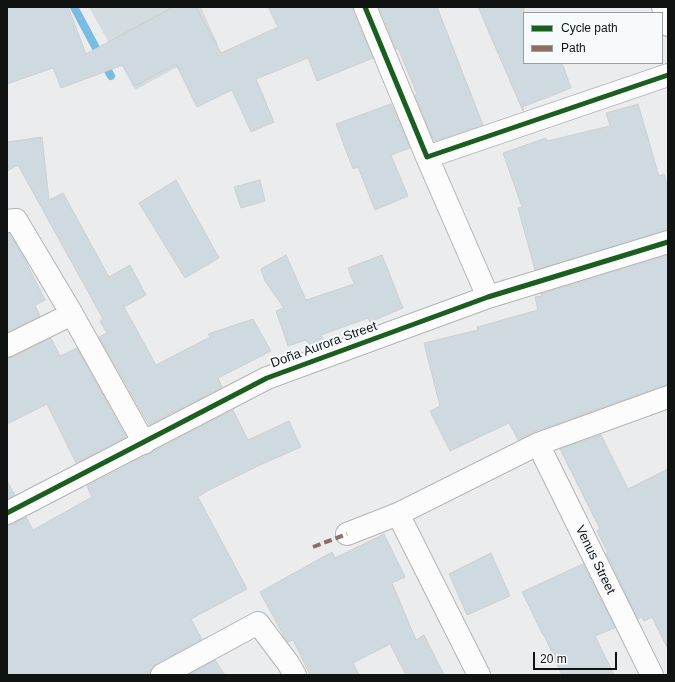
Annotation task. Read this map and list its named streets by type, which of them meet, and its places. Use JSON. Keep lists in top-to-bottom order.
{
  "streets": {
    "street": ["Doña Aurora Street", "Venus Street"]
  },
  "legend": ["Cycle path", "Path"],
  "scale_bar": "20 m"
}
